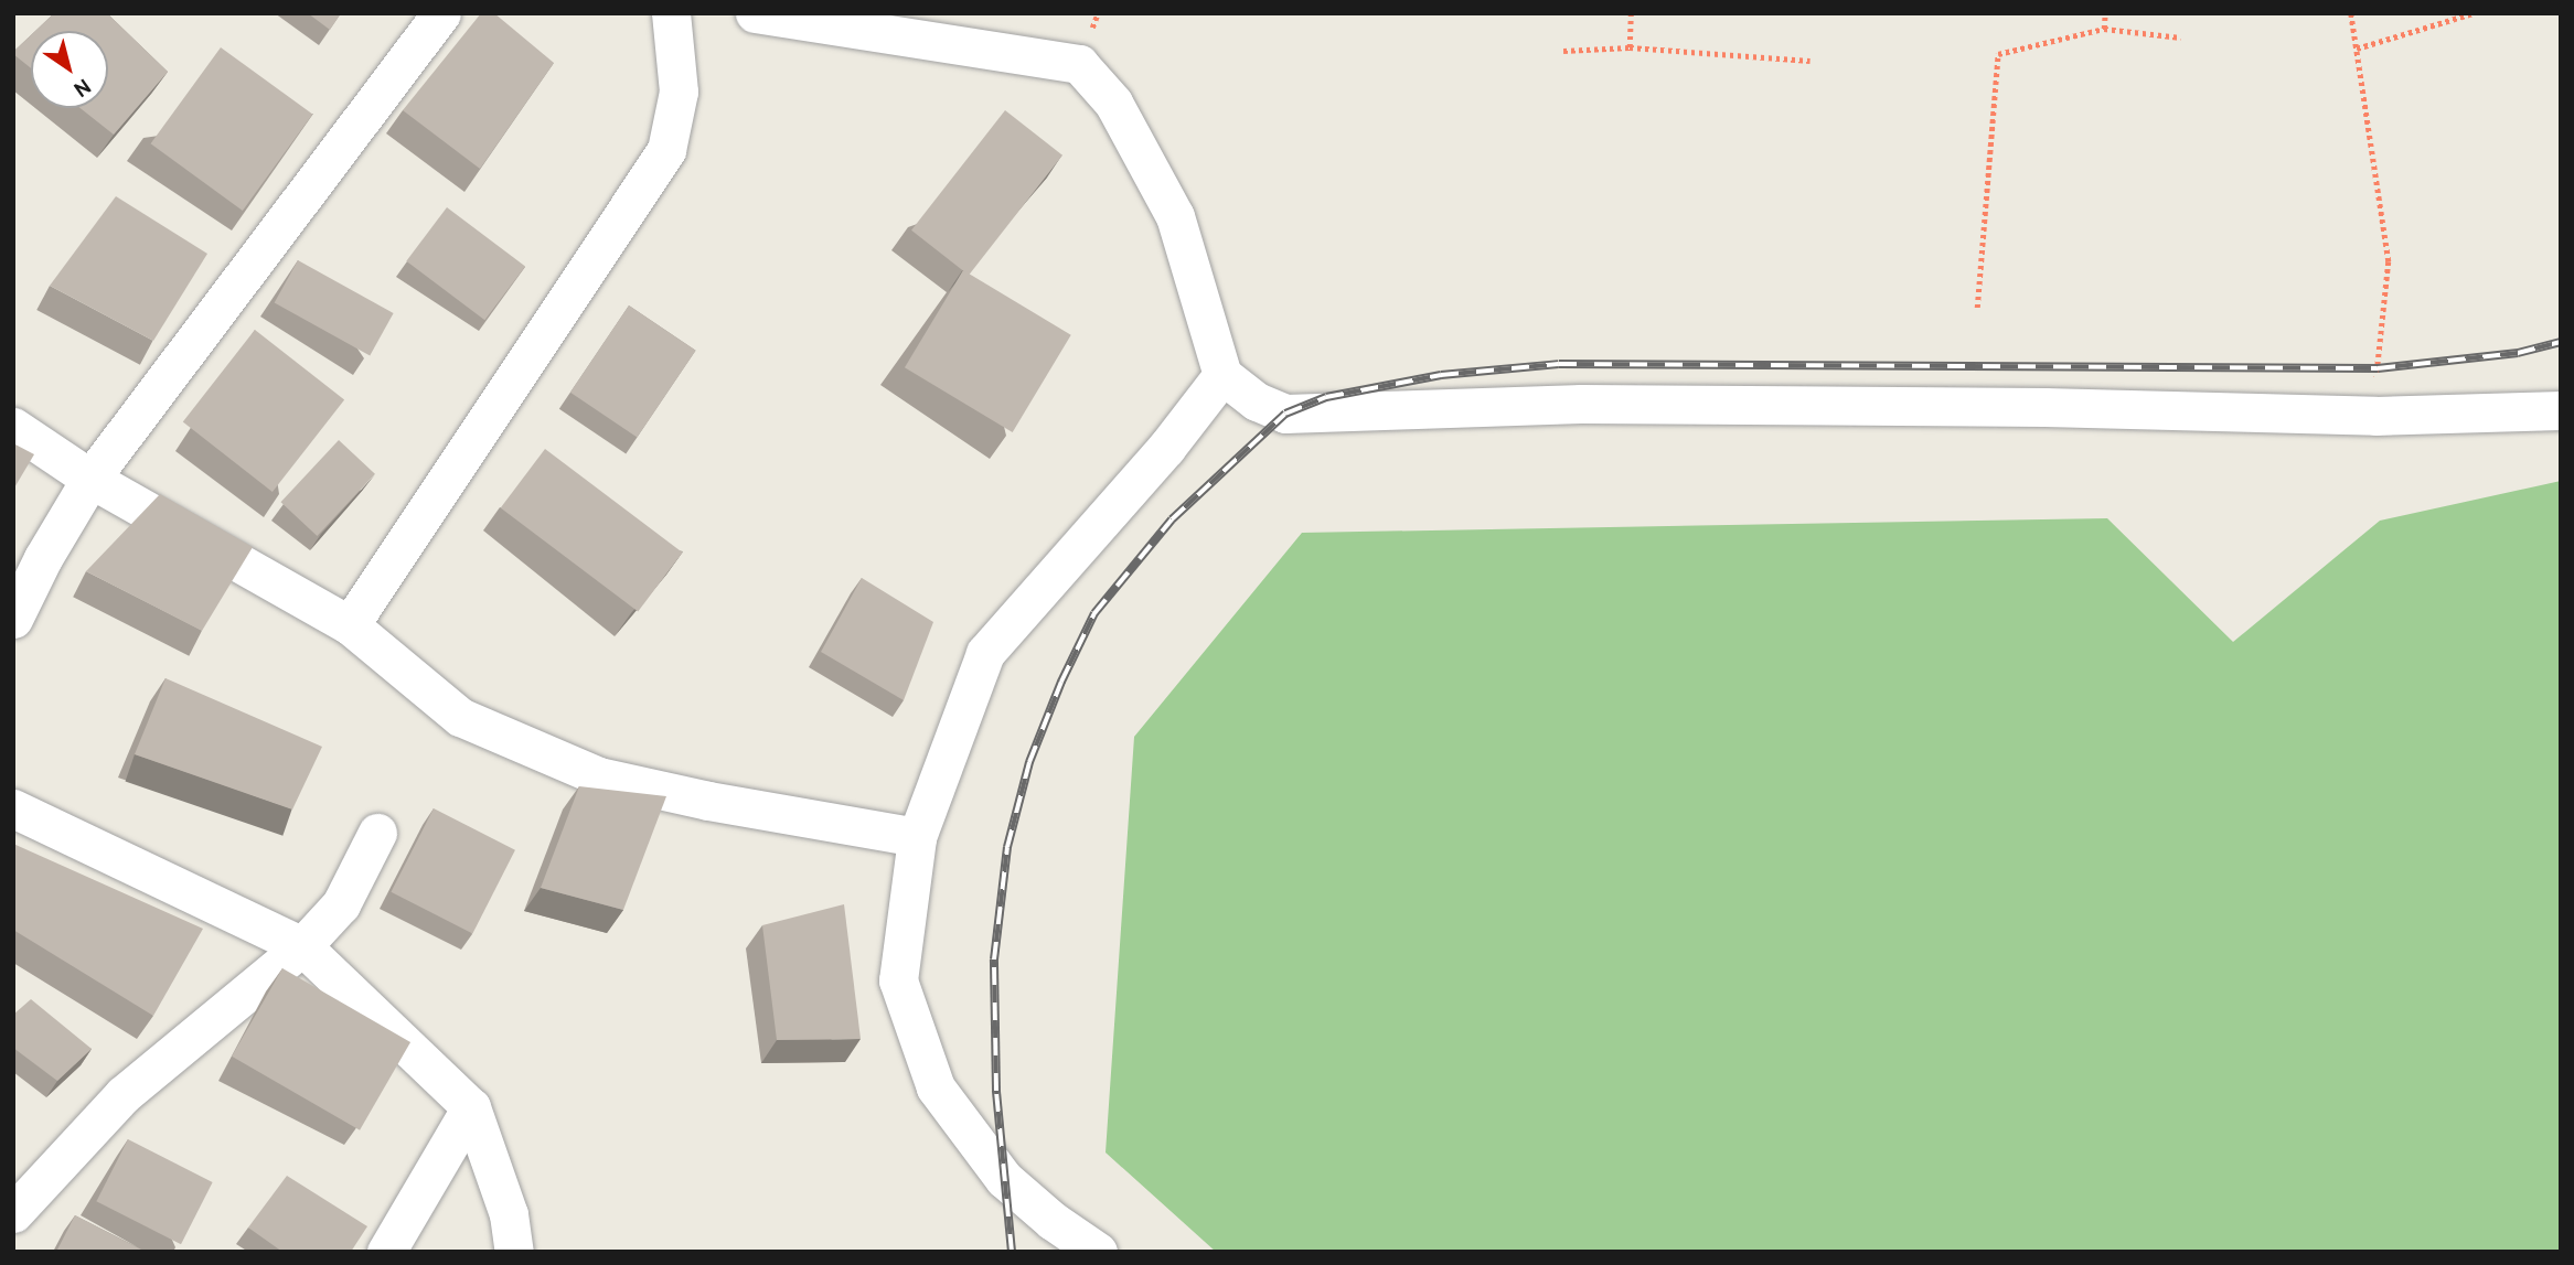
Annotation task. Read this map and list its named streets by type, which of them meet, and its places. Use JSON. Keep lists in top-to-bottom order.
{
  "north": "bottom right"
}
